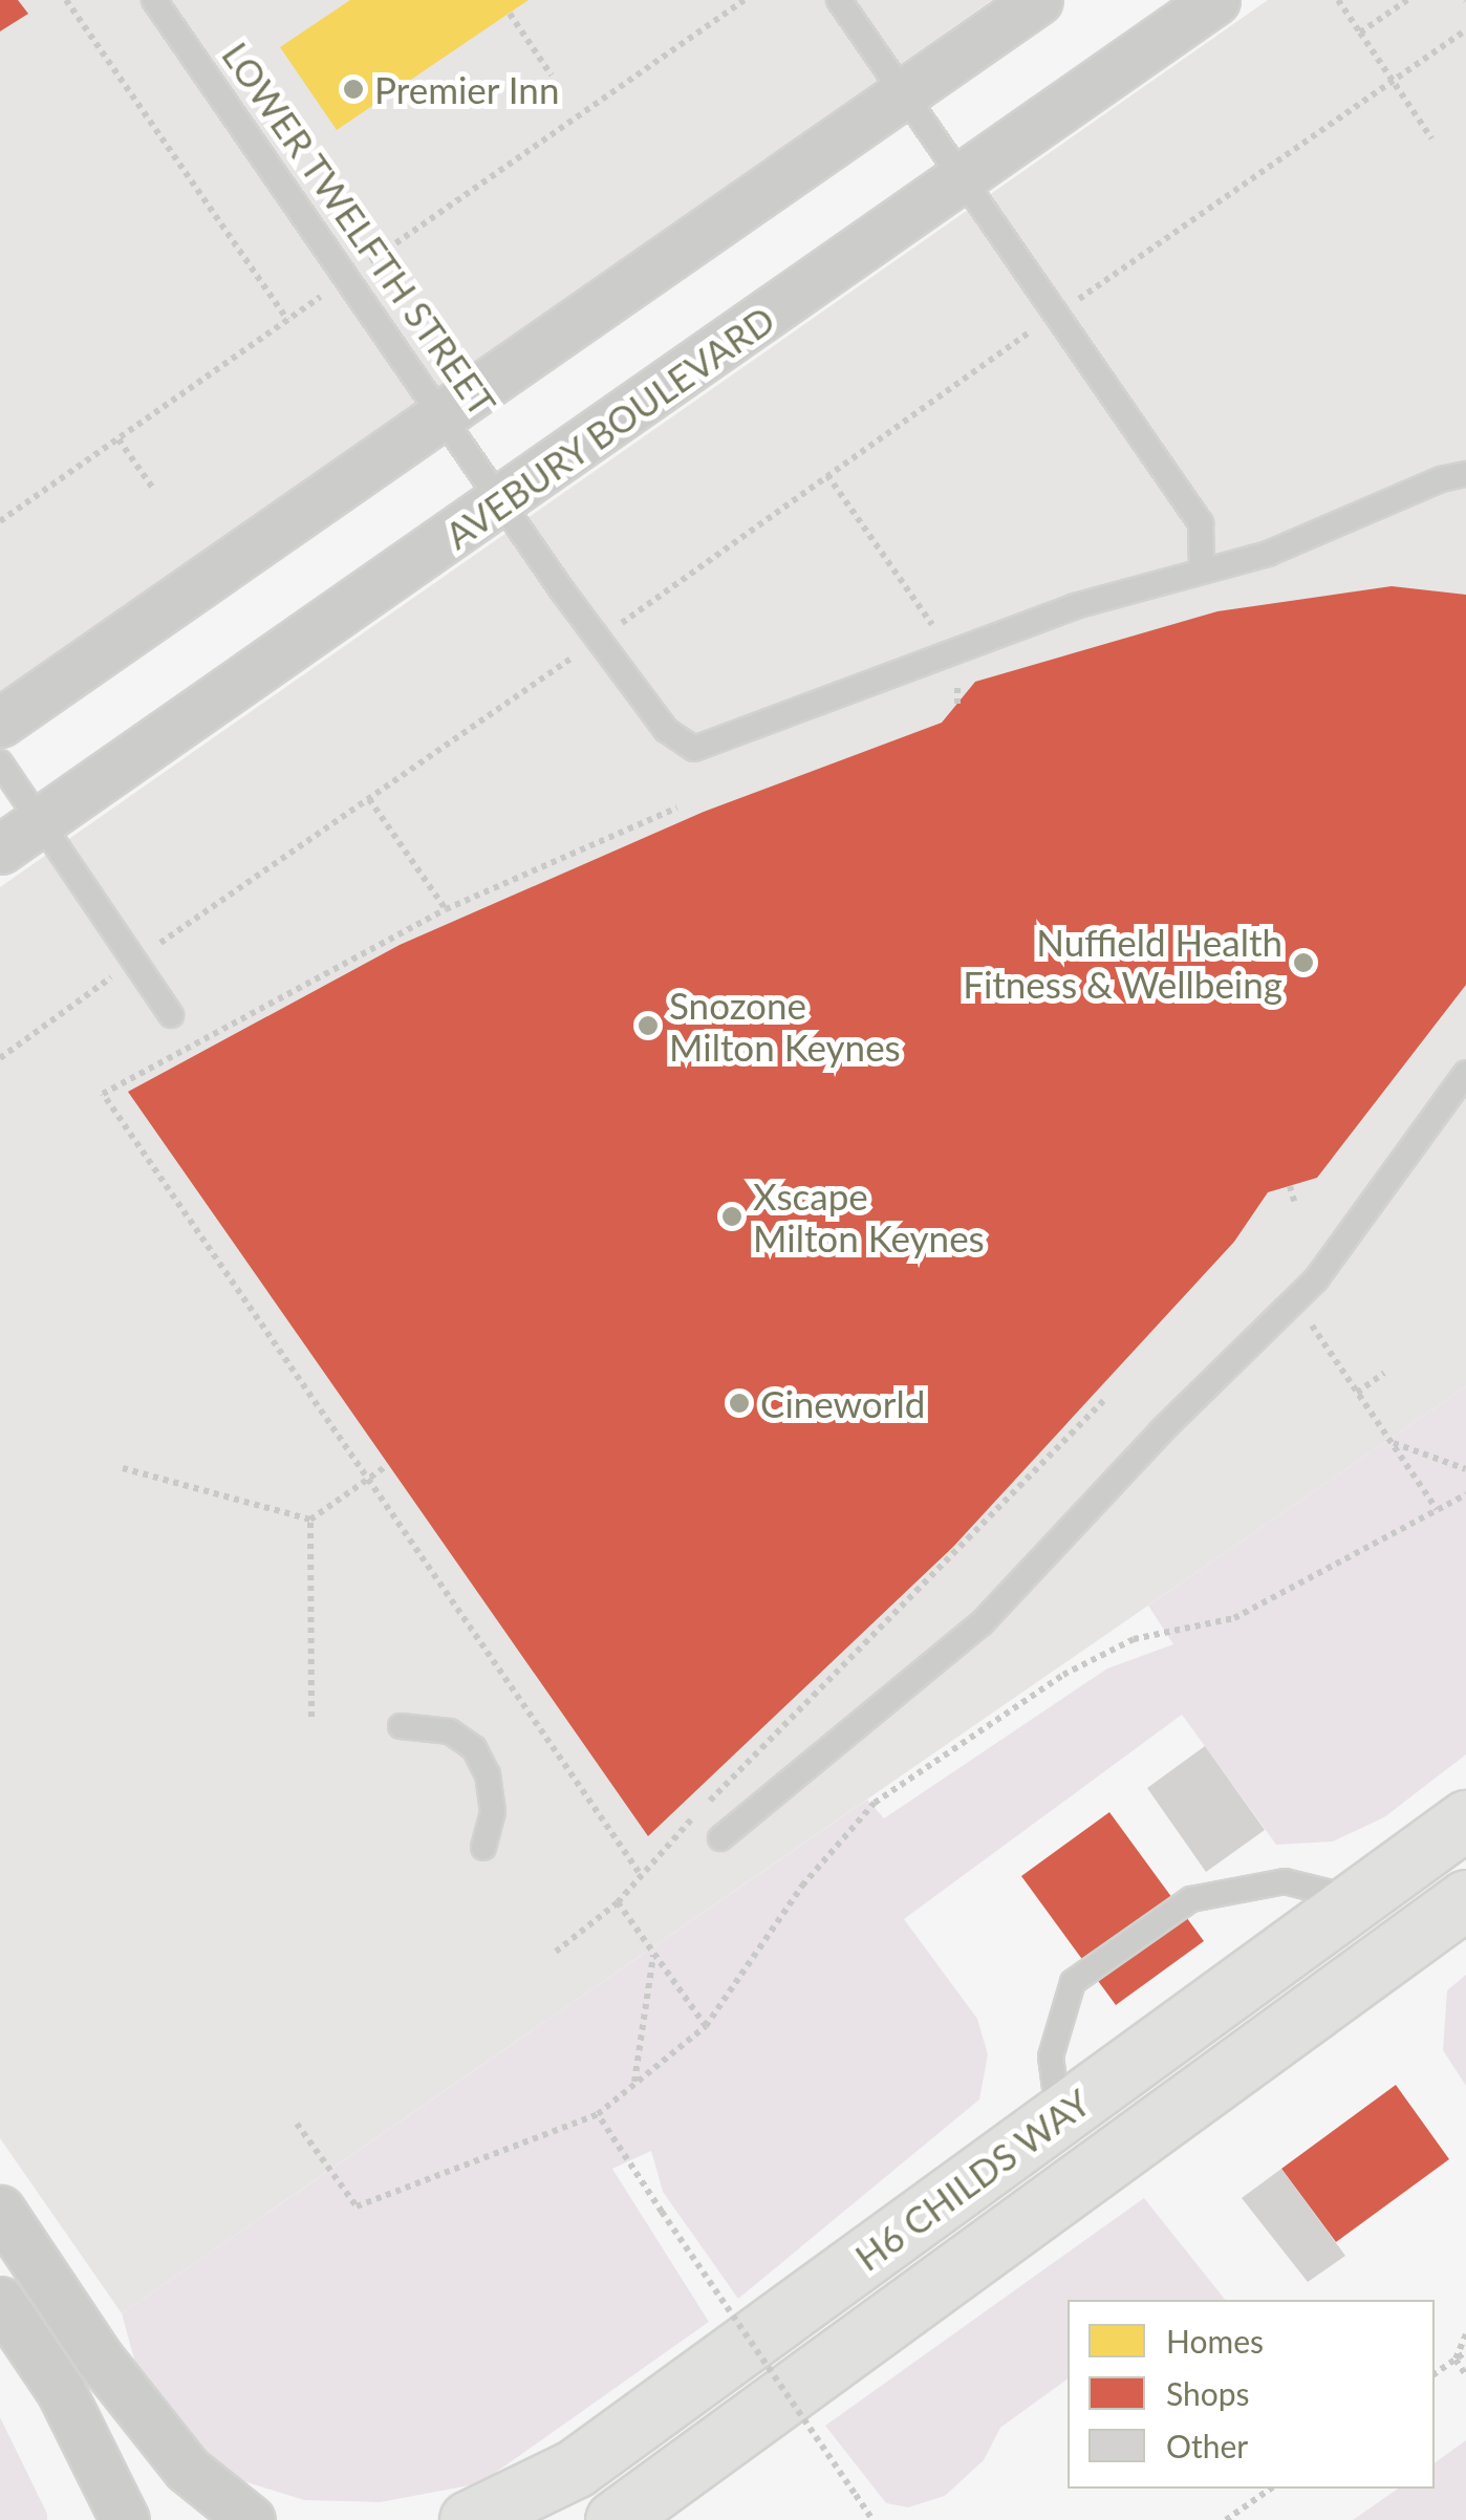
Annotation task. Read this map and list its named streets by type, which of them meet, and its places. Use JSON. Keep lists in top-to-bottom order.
{
  "streets": {
    "street": ["AVEBURY BOULEVARD", "H6 CHILDS WAY"],
    "lane": ["LOWER TWELFTH STREET"]
  },
  "crossings": [
    ["LOWER TWELFTH STREET", "AVEBURY BOULEVARD"]
  ],
  "places": [
    "Premier Inn",
    "Nuffield Health Fitness & Wellbeing",
    "Snozone Milton Keynes",
    "Xscape Milton Keynes",
    "Cineworld"
  ],
  "legend": ["Homes", "Shops", "Other"]
}
